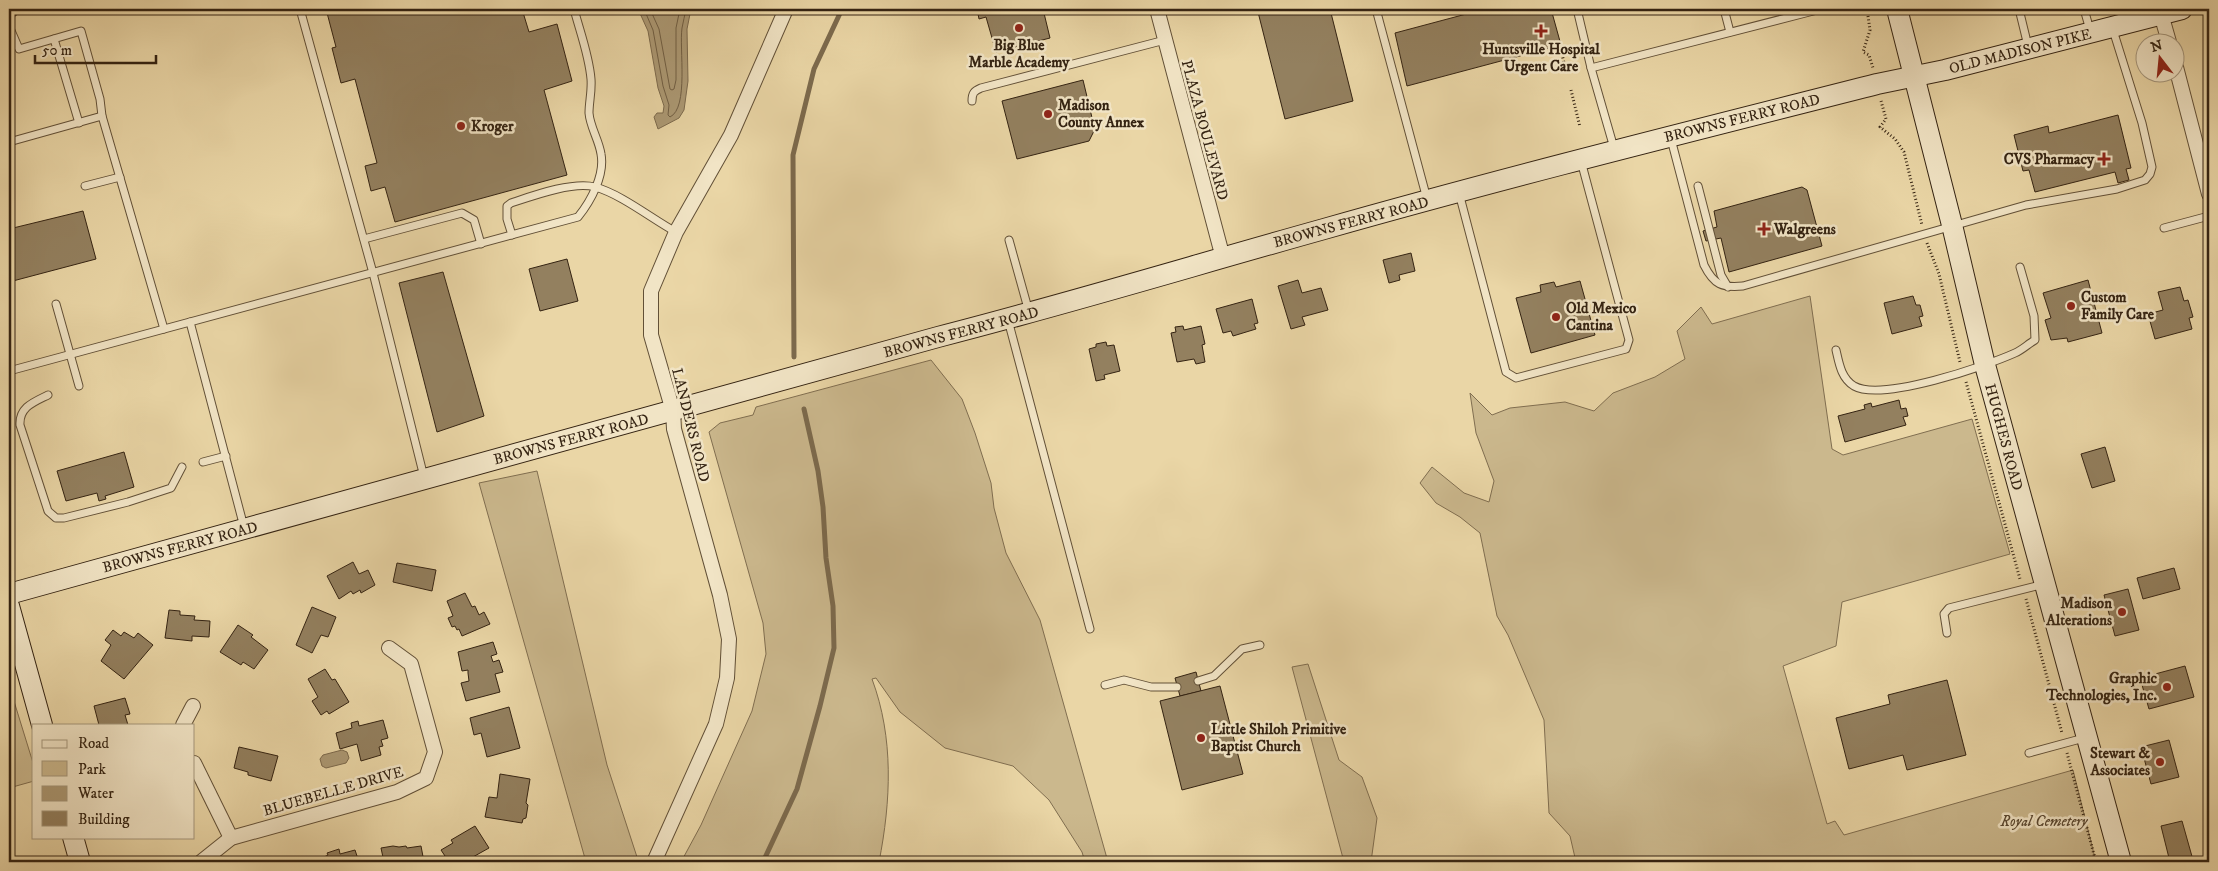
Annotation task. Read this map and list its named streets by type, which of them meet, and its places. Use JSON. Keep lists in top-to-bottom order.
{
  "streets": {
    "main road": ["OLD MADISON PIKE", "BROWNS FERRY ROAD", "HUGHES ROAD"],
    "street": ["PLAZA BOULEVARD", "LANDERS ROAD", "BLUEBELLE DRIVE"]
  },
  "crossings": [
    ["OLD MADISON PIKE", "BROWNS FERRY ROAD"],
    ["OLD MADISON PIKE", "HUGHES ROAD"],
    ["BROWNS FERRY ROAD", "PLAZA BOULEVARD"],
    ["BROWNS FERRY ROAD", "LANDERS ROAD"],
    ["BROWNS FERRY ROAD", "HUGHES ROAD"]
  ],
  "parks": ["Royal Cemetery"],
  "places": {
    "other": [
      "Big Blue Marble Academy",
      "Madison County Annex",
      "Kroger",
      "Custom Family Care",
      "Old Mexico Cantina",
      "Madison Alterations",
      "Graphic Technologies, Inc.",
      "Little Shiloh Primitive Baptist Church",
      "Stewart & Associates"
    ],
    "health": ["Huntsville Hospital Urgent Care", "CVS Pharmacy", "Walgreens"]
  },
  "legend": [
    "Road",
    "Park",
    "Water",
    "Building"
  ],
  "scale_bar": "50 m",
  "north": "top"
}
